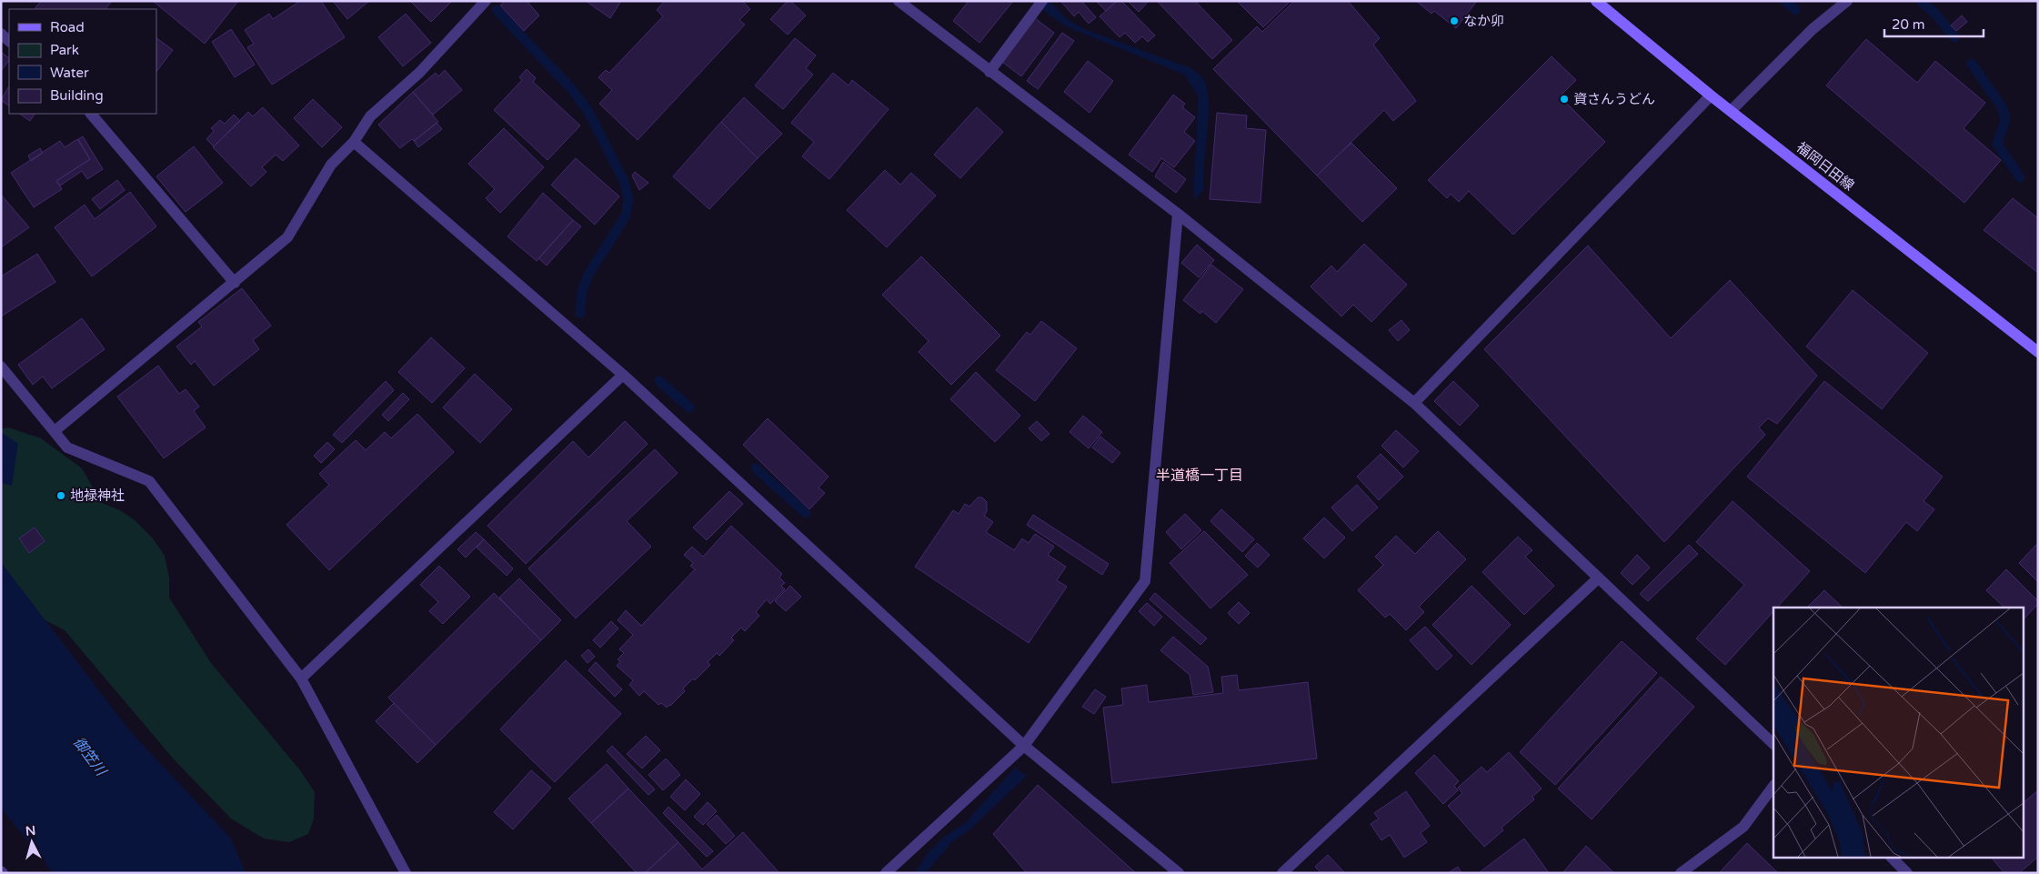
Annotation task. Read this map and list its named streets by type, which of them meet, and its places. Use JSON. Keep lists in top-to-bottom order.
{
  "streets": {
    "main road": ["福岡日田線"]
  },
  "districts": ["半道橋一丁目"],
  "water": ["御笠川"],
  "places": ["なか卯", "資さんうどん", "地禄神社"],
  "legend": [
    "Road",
    "Park",
    "Water",
    "Building"
  ],
  "scale_bar": "20 m",
  "north": "top"
}
